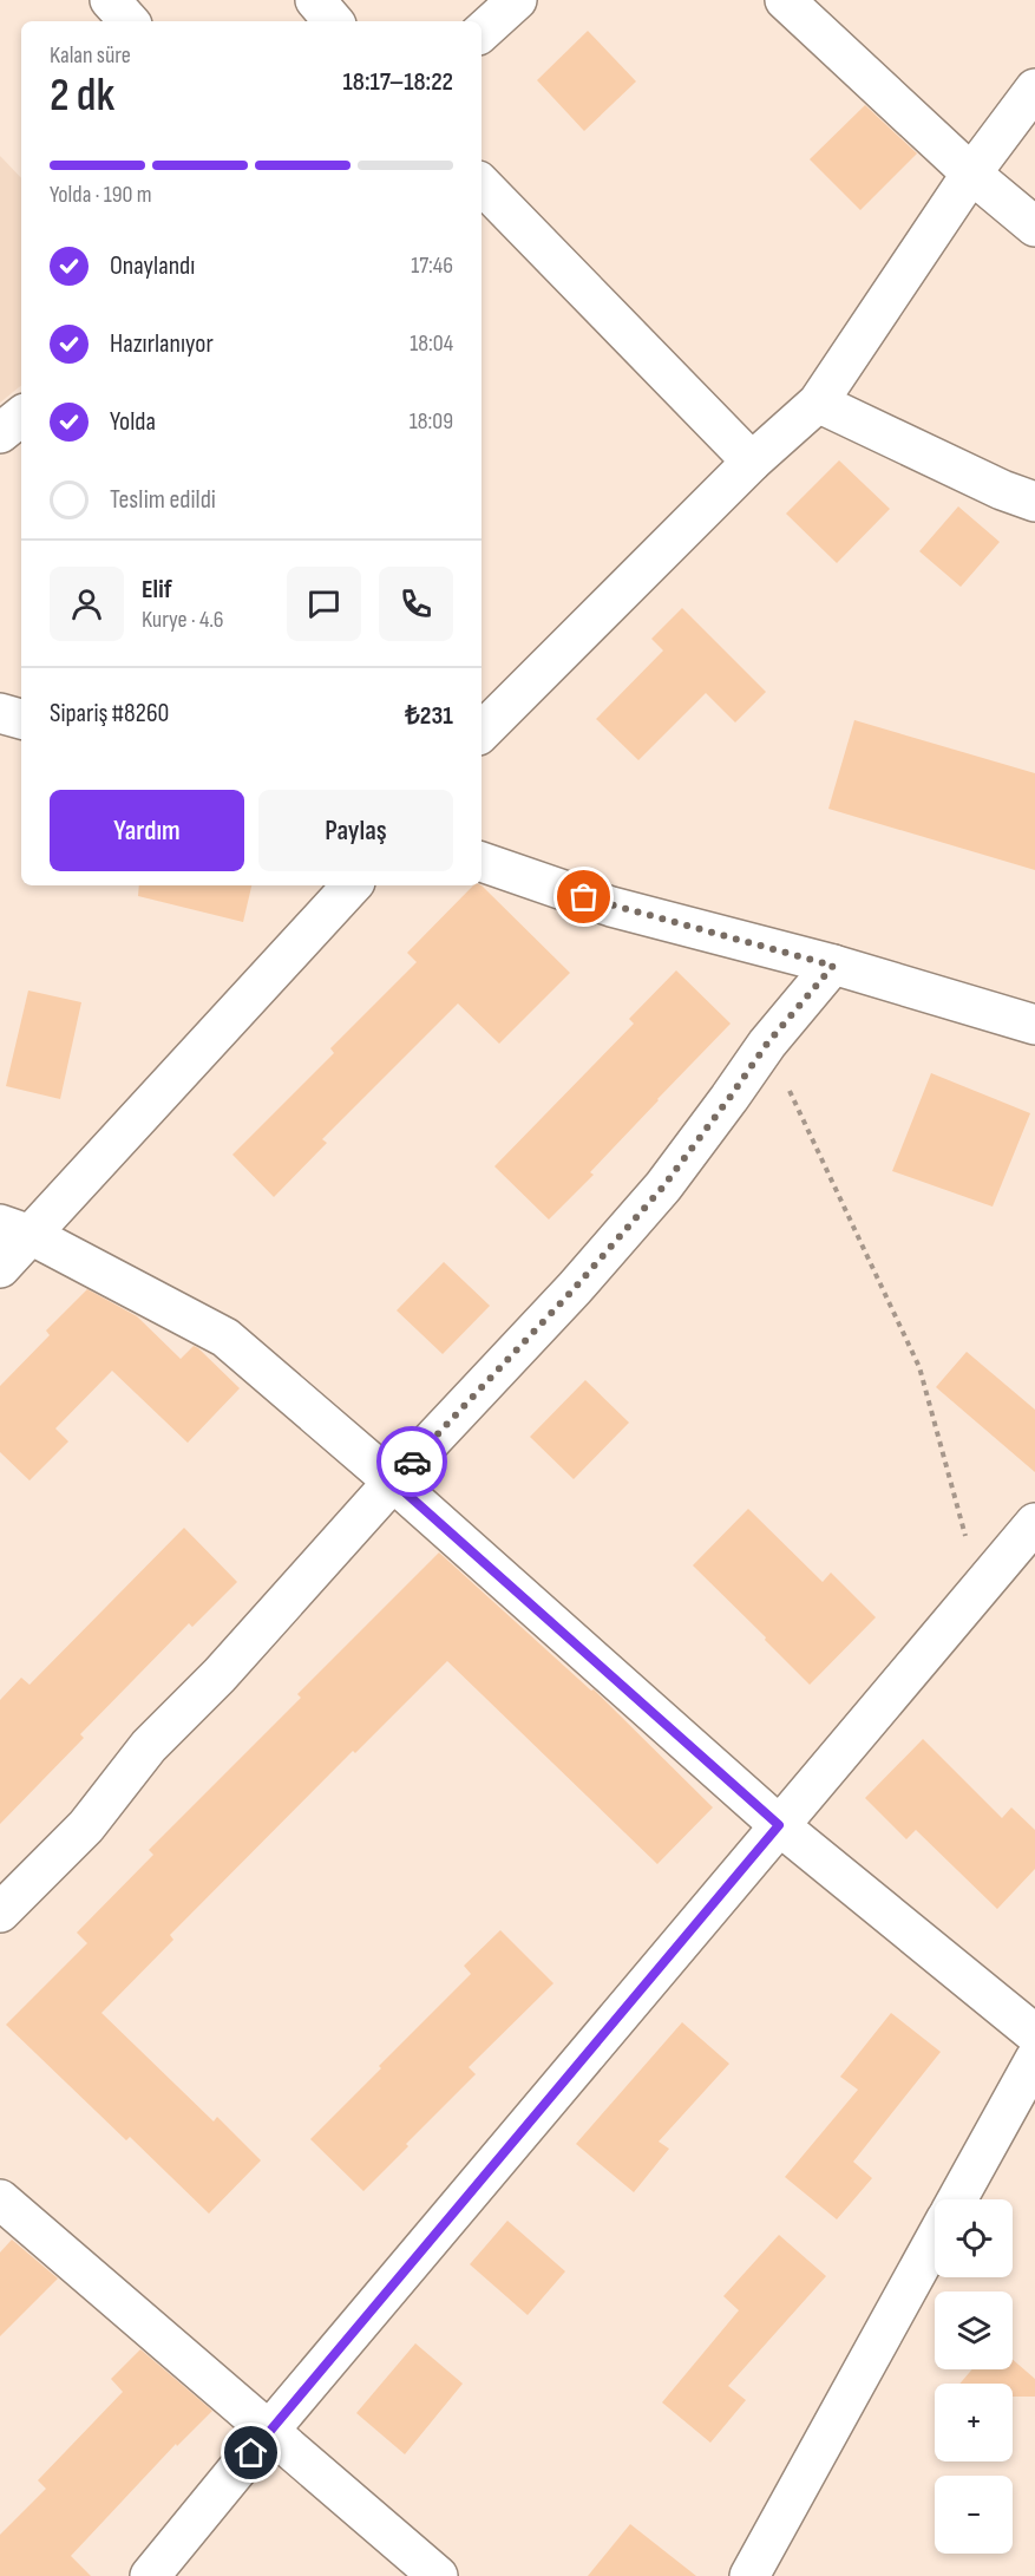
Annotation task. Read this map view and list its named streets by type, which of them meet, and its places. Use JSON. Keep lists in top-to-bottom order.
{
  "page": {
    "heading": ["2 dk", "Kalan süre", "18:17–18:22"],
    "panel": [
      "Elif",
      "Kurye · 4.6",
      "Sipariş #8260",
      "₺231"
    ],
    "bar": "Yolda · 190 m",
    "list": [
      ["Onaylandı", "17:46"],
      ["Hazırlanıyor", "18:04"],
      ["Yolda", "18:09"],
      "Teslim edildi"
    ],
    "buttons": ["Yardım", "Paylaş"],
    "map_buttons": ["+", "−"]
  }
}
